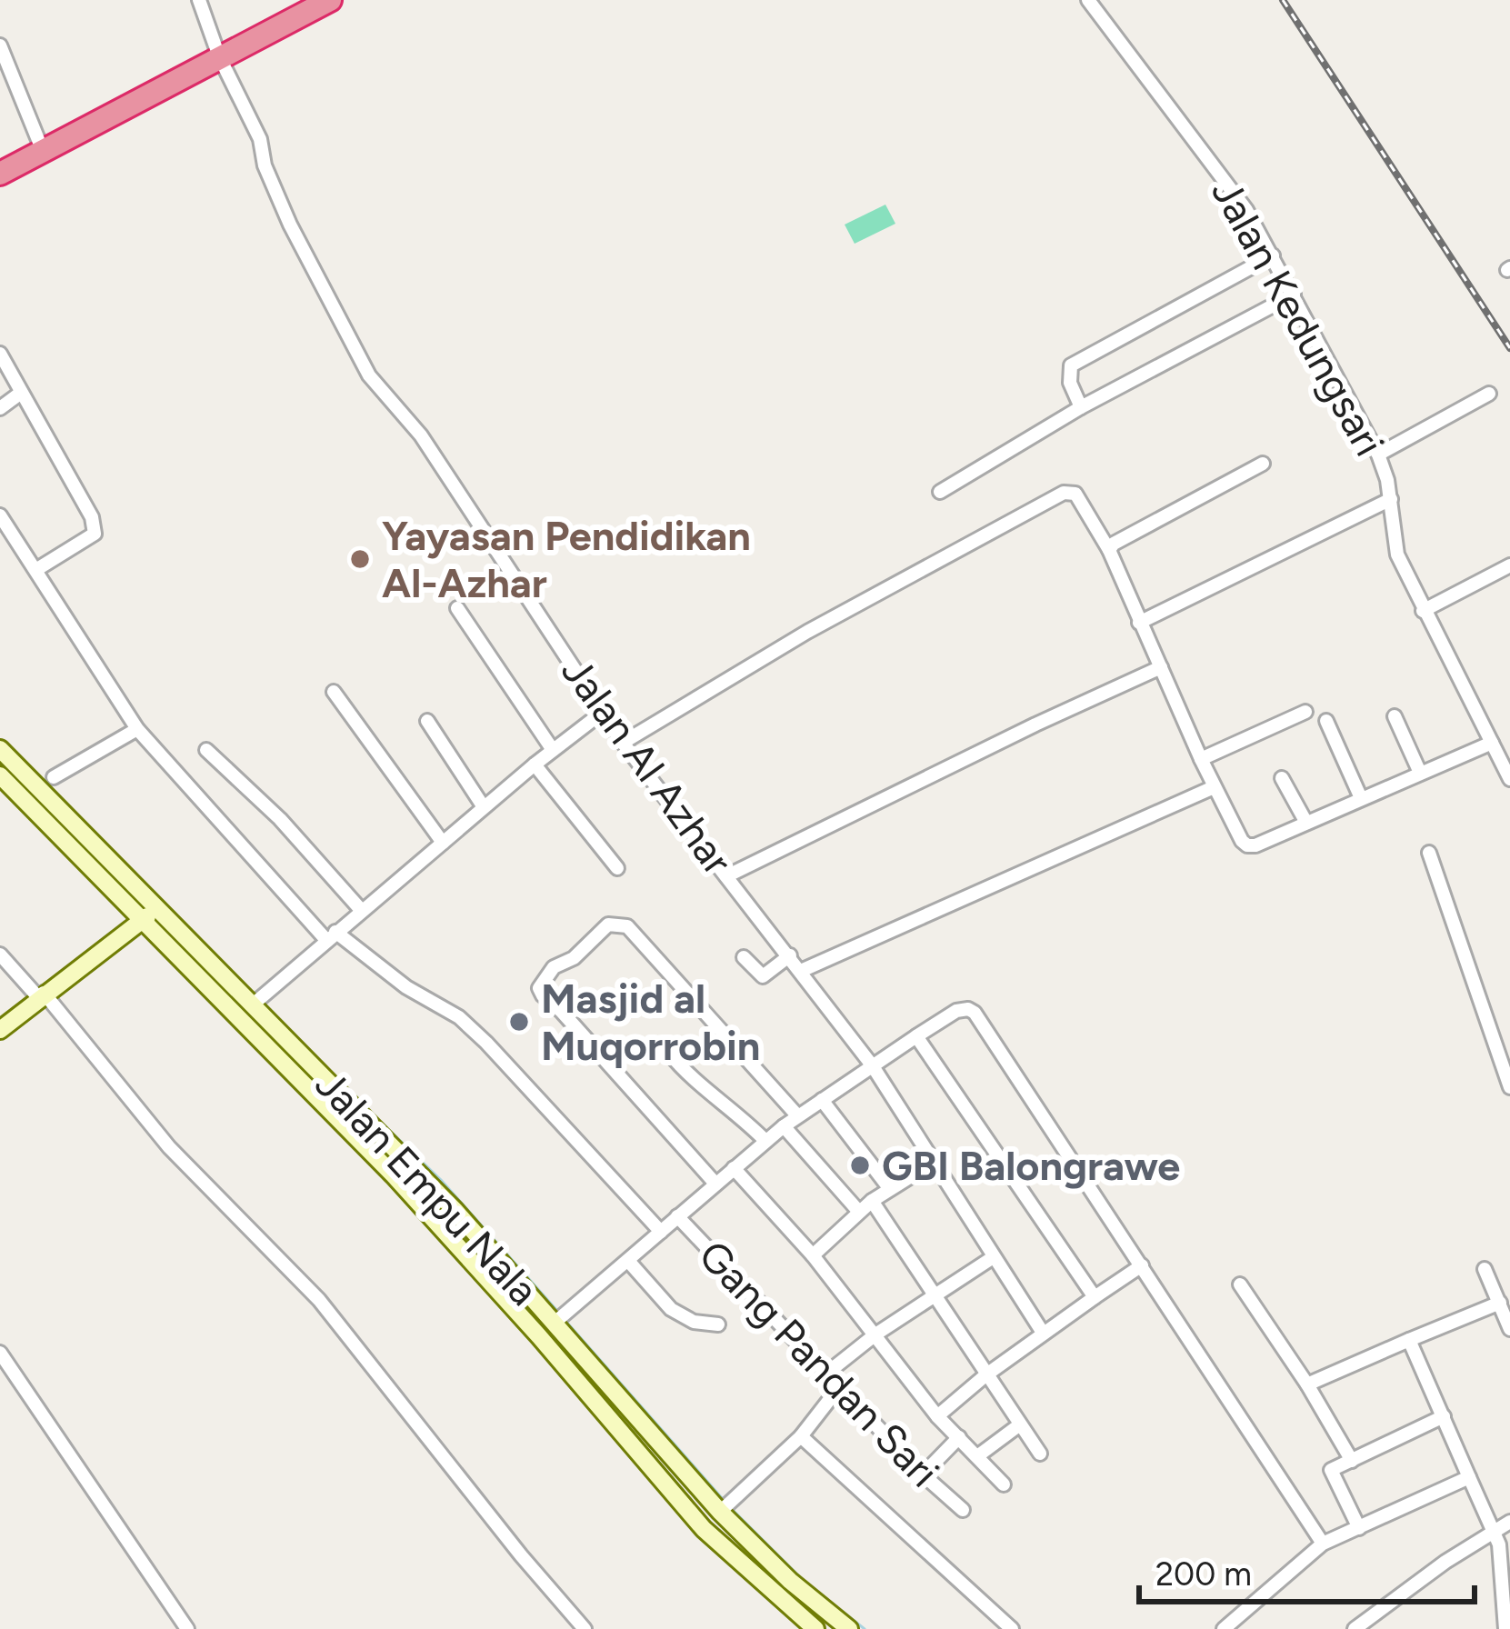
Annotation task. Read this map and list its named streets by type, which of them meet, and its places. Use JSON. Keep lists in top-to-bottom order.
{
  "streets": {
    "main road": ["Jalan Empu Nala"],
    "street": ["Jalan Kedungsari", "Jalan Al Azhar", "Gang Pandan Sari"]
  },
  "places": ["Yayasan Pendidikan Al-Azhar", "Masjid al Muqorrobin", "GBI Balongrawe"],
  "scale_bar": "200 m"
}
